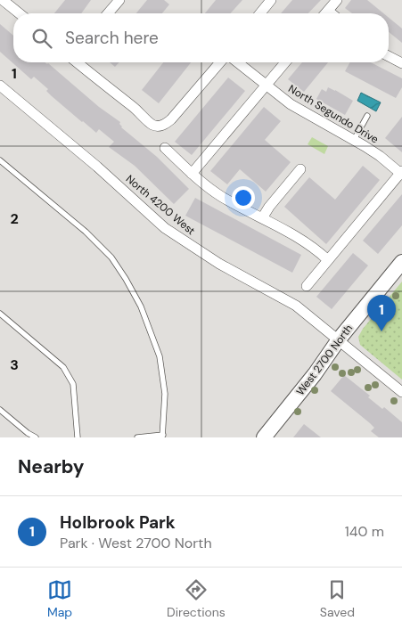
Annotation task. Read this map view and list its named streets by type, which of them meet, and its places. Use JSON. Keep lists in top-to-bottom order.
{
  "streets": {
    "street": ["North Segundo Drive", "North 4200 West", "West 2700 North"]
  },
  "crossings": [
    ["North 4200 West", "West 2700 North"]
  ],
  "page": {
    "search": "Search here",
    "pins": "1",
    "heading": "Nearby",
    "list": [
      {
        "mark": "1",
        "name": "Holbrook Park",
        "note": "Park · West 2700 North",
        "value": "140 m"
      }
    ],
    "nav": ["Map", "Directions", "Saved"]
  },
  "grid": {
    "rows": ["1", "2", "3"]
  }
}
